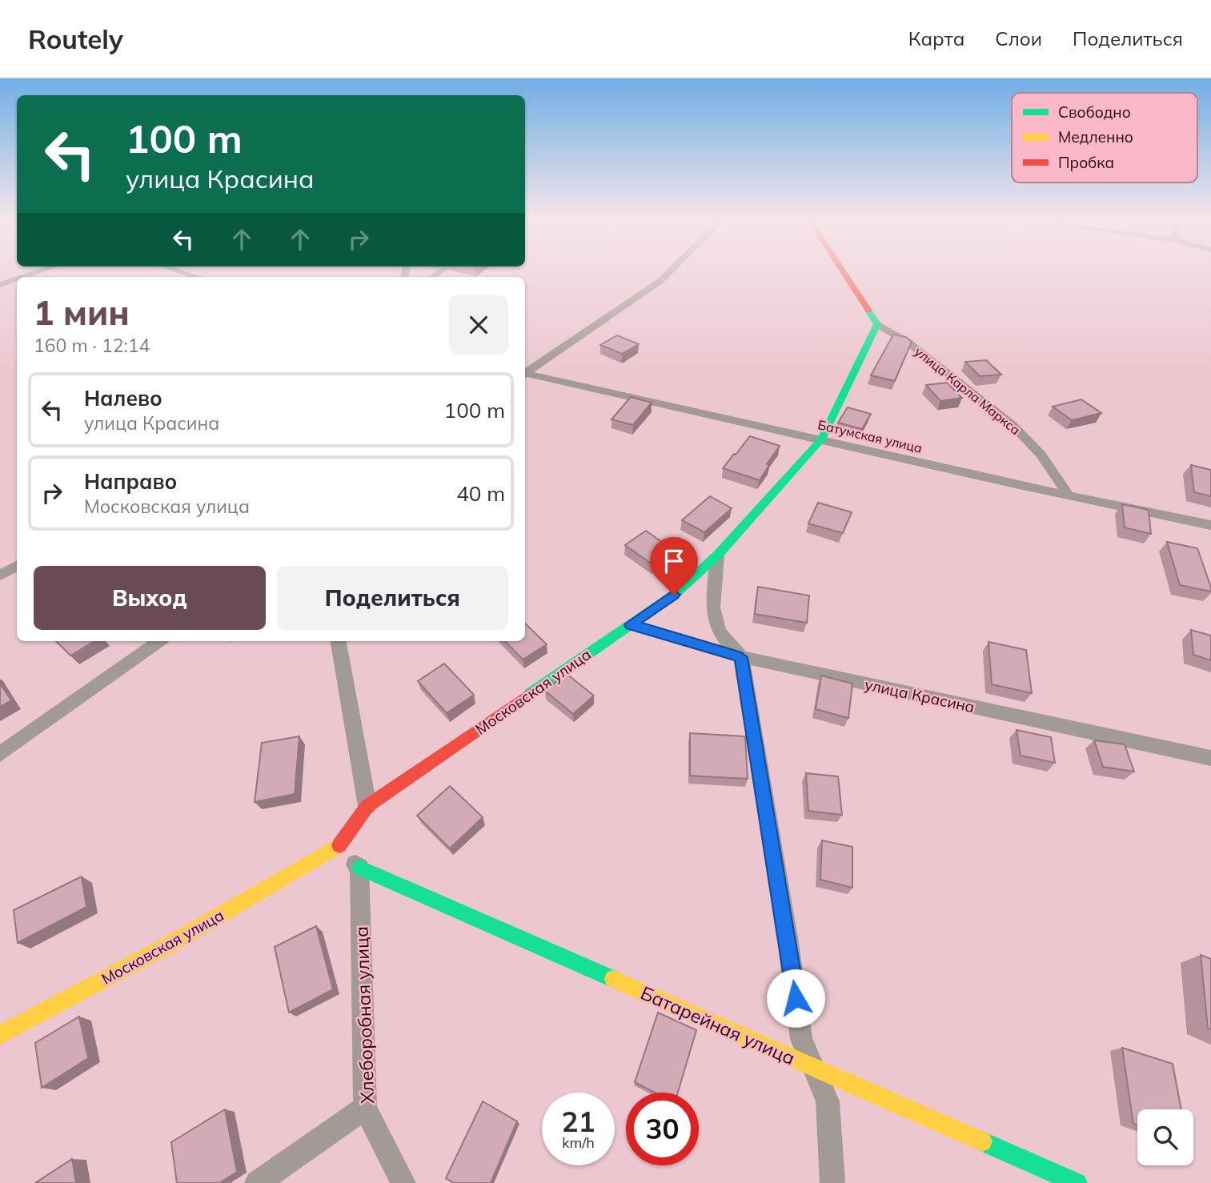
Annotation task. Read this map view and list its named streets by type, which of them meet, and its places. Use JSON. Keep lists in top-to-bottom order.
{
  "streets": {
    "street": [
      "улица Карла Маркса",
      "Батумская улица",
      "Московская улица",
      "улица Красина",
      "Хлеборобная улица",
      "Батарейная улица"
    ]
  },
  "crossings": [
    ["улица Карла Маркса", "Батумская улица"],
    ["улица Карла Маркса", "Московская улица"],
    ["Батумская улица", "Московская улица"],
    ["Московская улица", "улица Красина"],
    ["Хлеборобная улица", "Батарейная улица"]
  ],
  "legend": ["Свободно", "Медленно", "Пробка"],
  "page": {
    "header": "Routely",
    "nav": ["Карта", "Слои", "Поделиться"],
    "turn": ["100 m", "улица Красина"],
    "heading": ["1 мин", "160 m · 12:14"],
    "list": [
      {
        "name": "Налево",
        "note": "улица Красина",
        "value": "100 m"
      },
      {
        "name": "Направо",
        "note": "Московская улица",
        "value": "40 m"
      }
    ],
    "buttons": ["Выход", "Поделиться"],
    "speed": "21 km/h",
    "limit": "30"
  }
}
